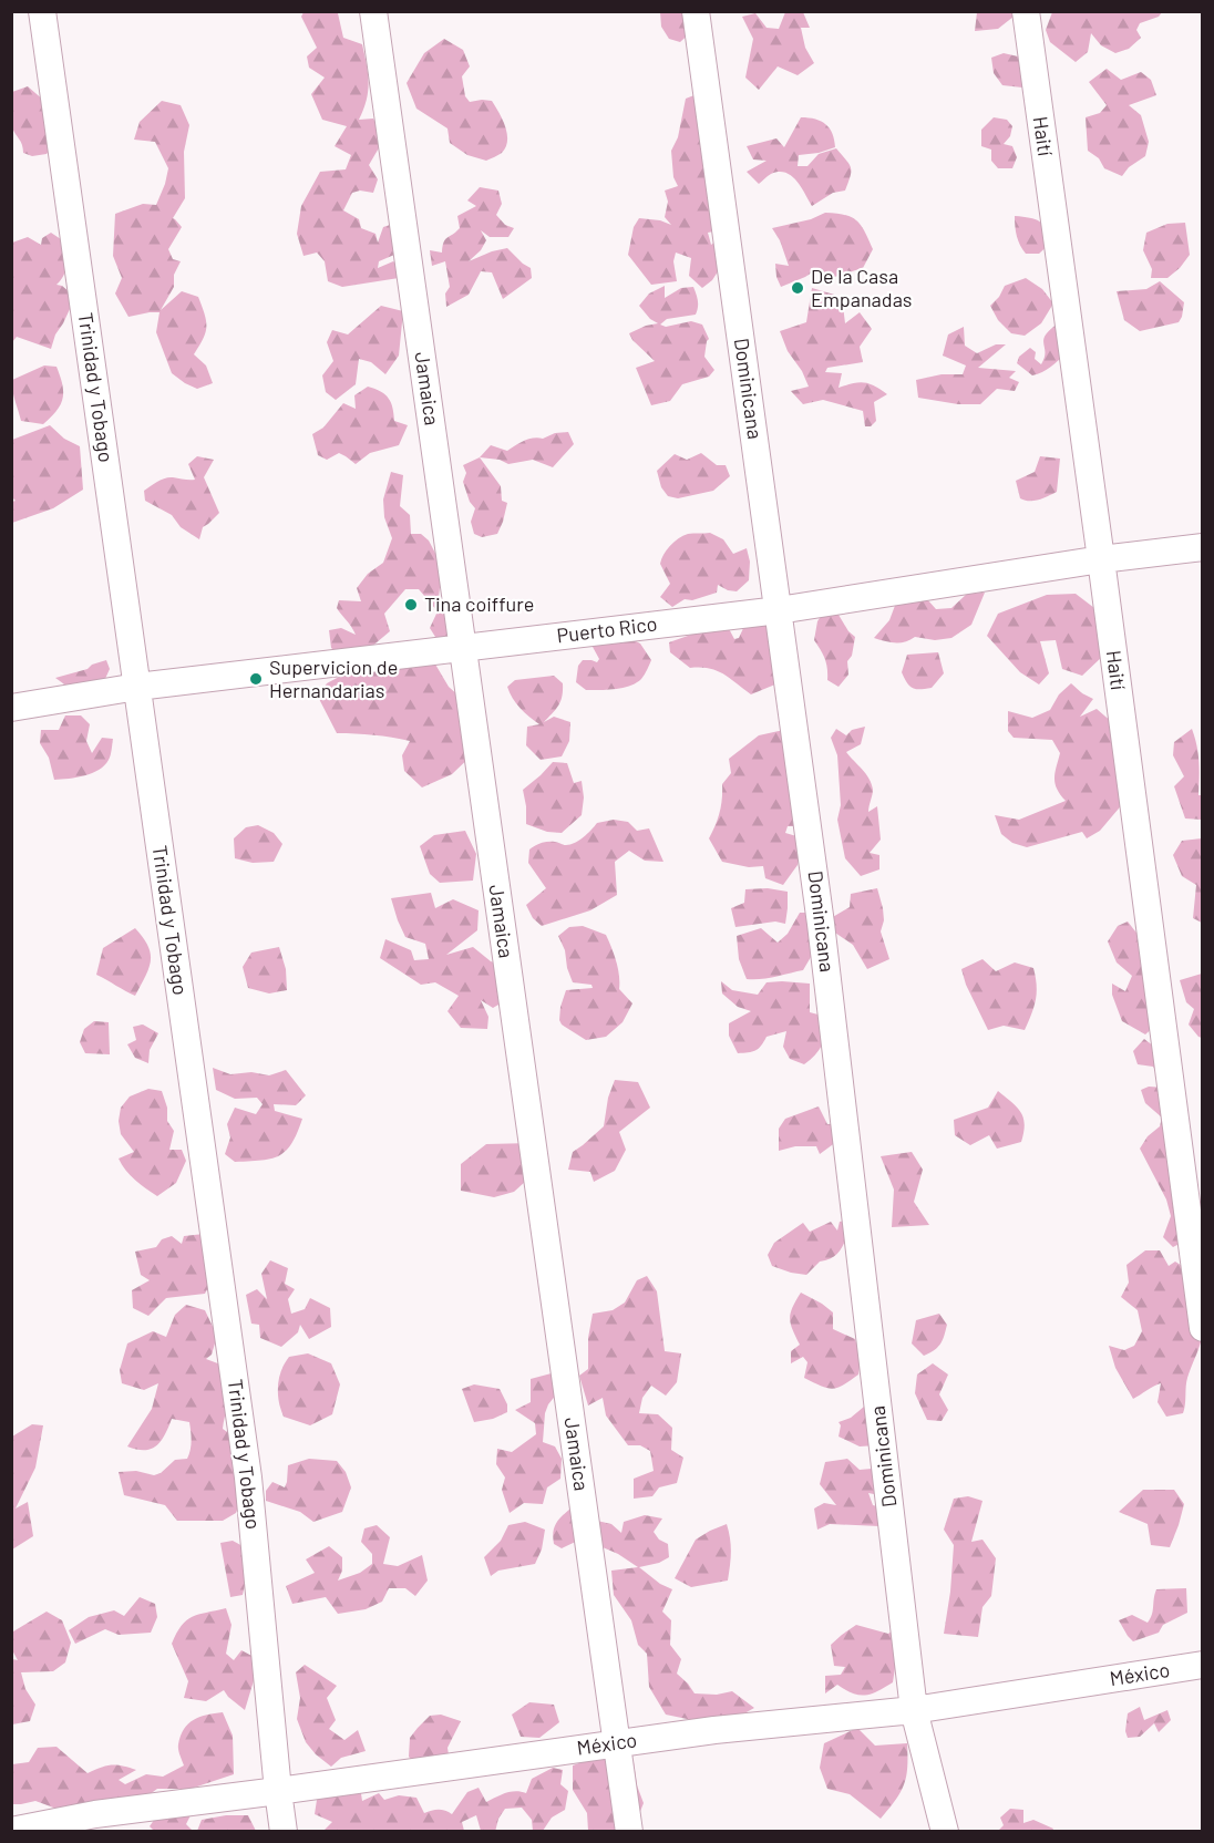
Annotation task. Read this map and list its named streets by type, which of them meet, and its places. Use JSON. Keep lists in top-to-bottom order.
{
  "streets": {
    "street": [
      "Haití",
      "Trinidad y Tobago",
      "Jamaica",
      "Dominicana",
      "Puerto Rico",
      "México"
    ]
  },
  "crossings": [
    ["Haití", "Puerto Rico"],
    ["Trinidad y Tobago", "Puerto Rico"],
    ["Trinidad y Tobago", "México"],
    ["Jamaica", "Puerto Rico"],
    ["Jamaica", "México"],
    ["Dominicana", "Puerto Rico"],
    ["Dominicana", "México"]
  ],
  "places": ["De la Casa Empanadas", "Tina coiffure", "Supervicion de Hernandarias"]
}
